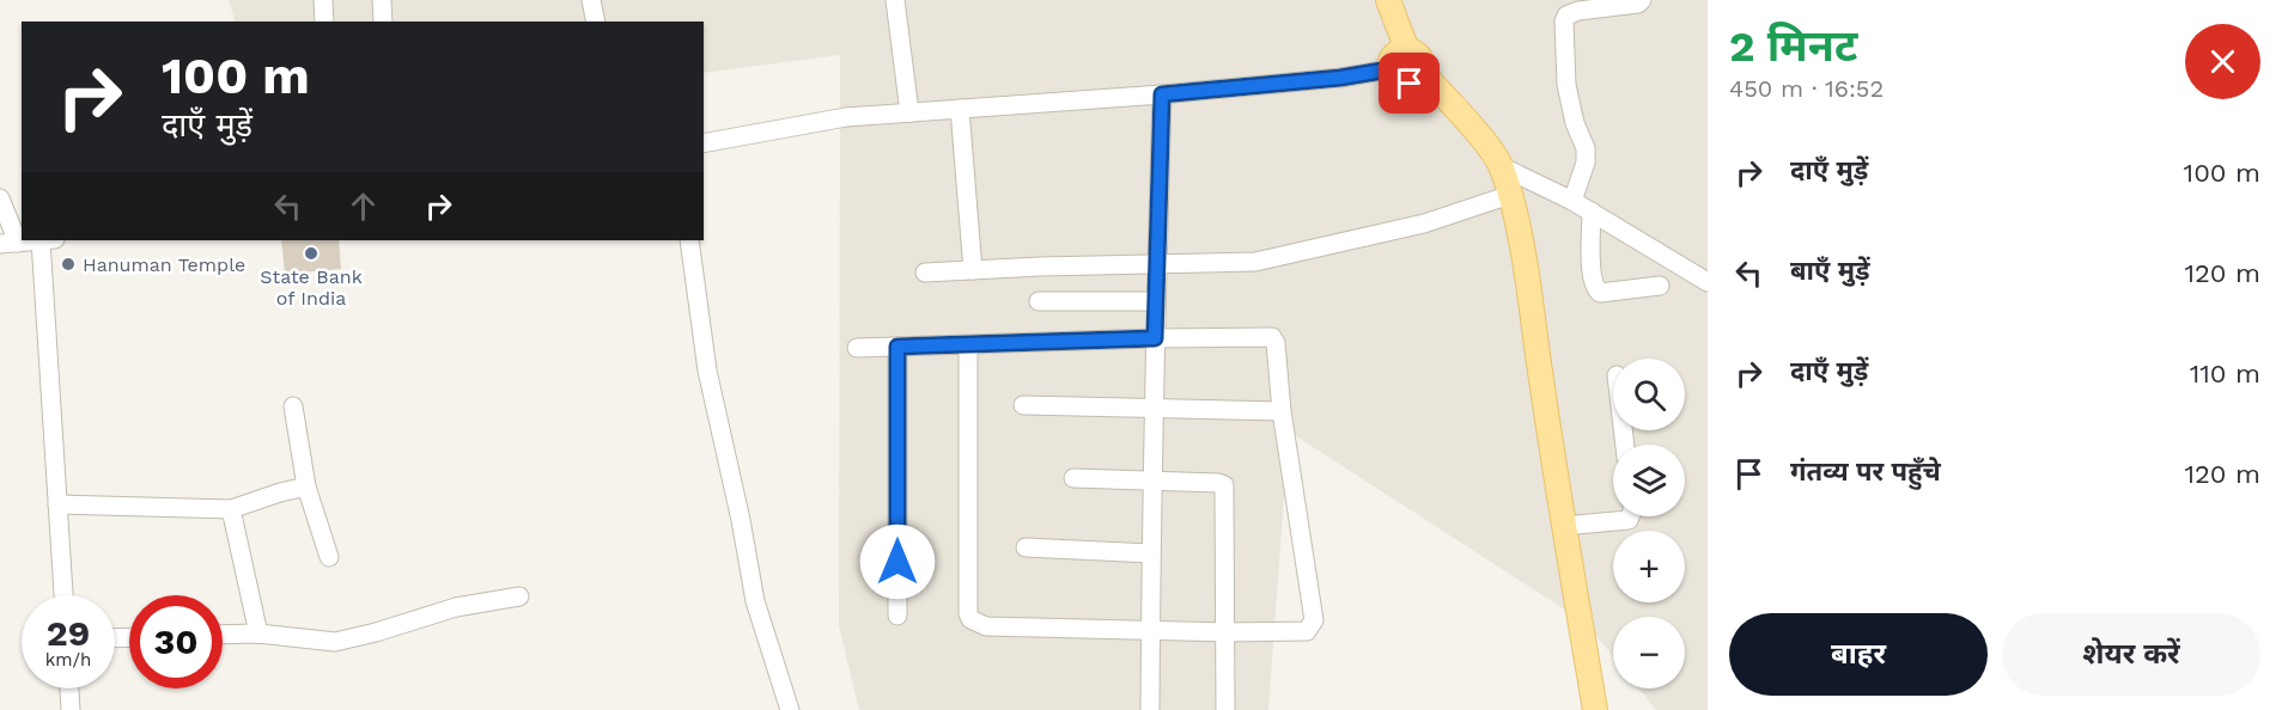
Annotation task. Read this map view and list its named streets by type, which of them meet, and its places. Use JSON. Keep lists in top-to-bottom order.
{
  "places": ["State Bank of India", "Hanuman Temple"],
  "page": {
    "heading": ["2 मिनट", "450 m · 16:52"],
    "turn": ["100 m", "दाएँ मुड़ें"],
    "list": [
      {
        "name": "दाएँ मुड़ें",
        "value": "100 m"
      },
      {
        "name": "बाएँ मुड़ें",
        "value": "120 m"
      },
      {
        "name": "दाएँ मुड़ें",
        "value": "110 m"
      },
      {
        "name": "गंतव्य पर पहुँचे",
        "value": "120 m"
      }
    ],
    "map_buttons": ["+", "−"],
    "speed": "29 km/h",
    "limit": "30",
    "buttons": ["बाहर", "शेयर करें"]
  }
}
